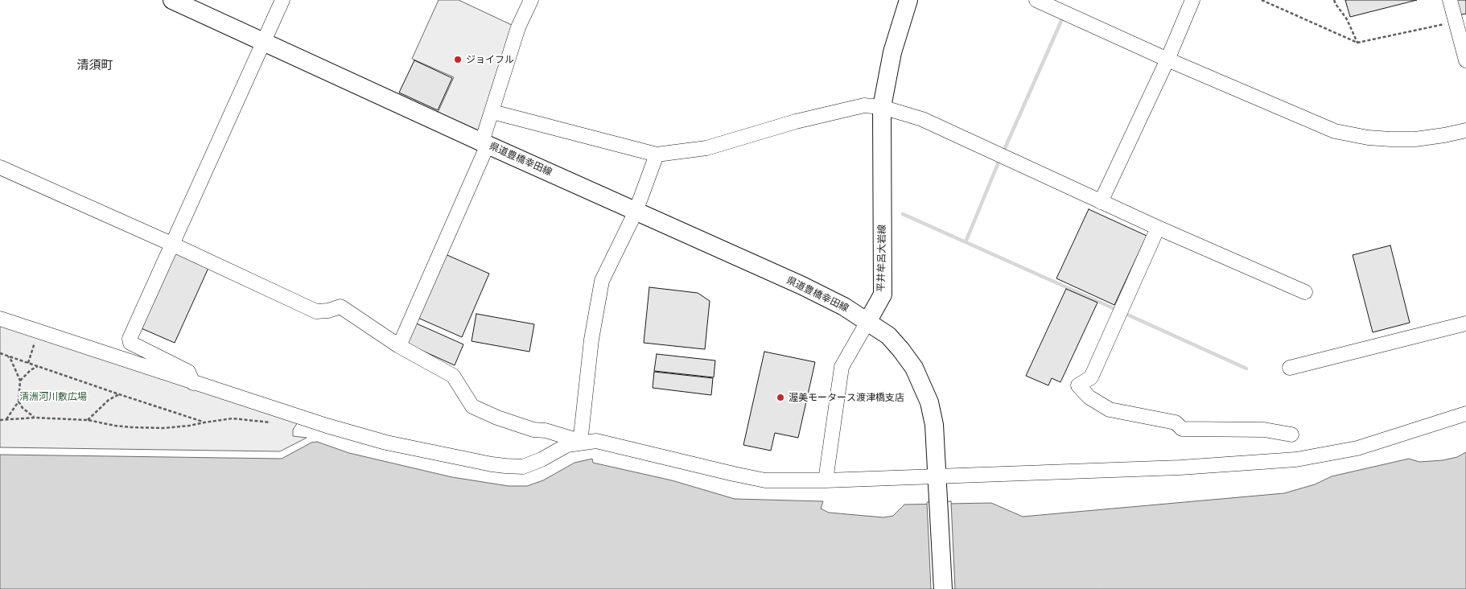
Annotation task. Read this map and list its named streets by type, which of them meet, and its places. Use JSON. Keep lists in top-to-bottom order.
{
  "streets": {
    "main road": ["県道豊橋幸田線", "平井牟呂大岩線"]
  },
  "crossings": [
    ["県道豊橋幸田線", "平井牟呂大岩線"]
  ],
  "districts": ["清須町"],
  "parks": ["清洲河川敷広場"],
  "places": ["ジョイフル", "渥美モータース渡津橋支店"]
}
